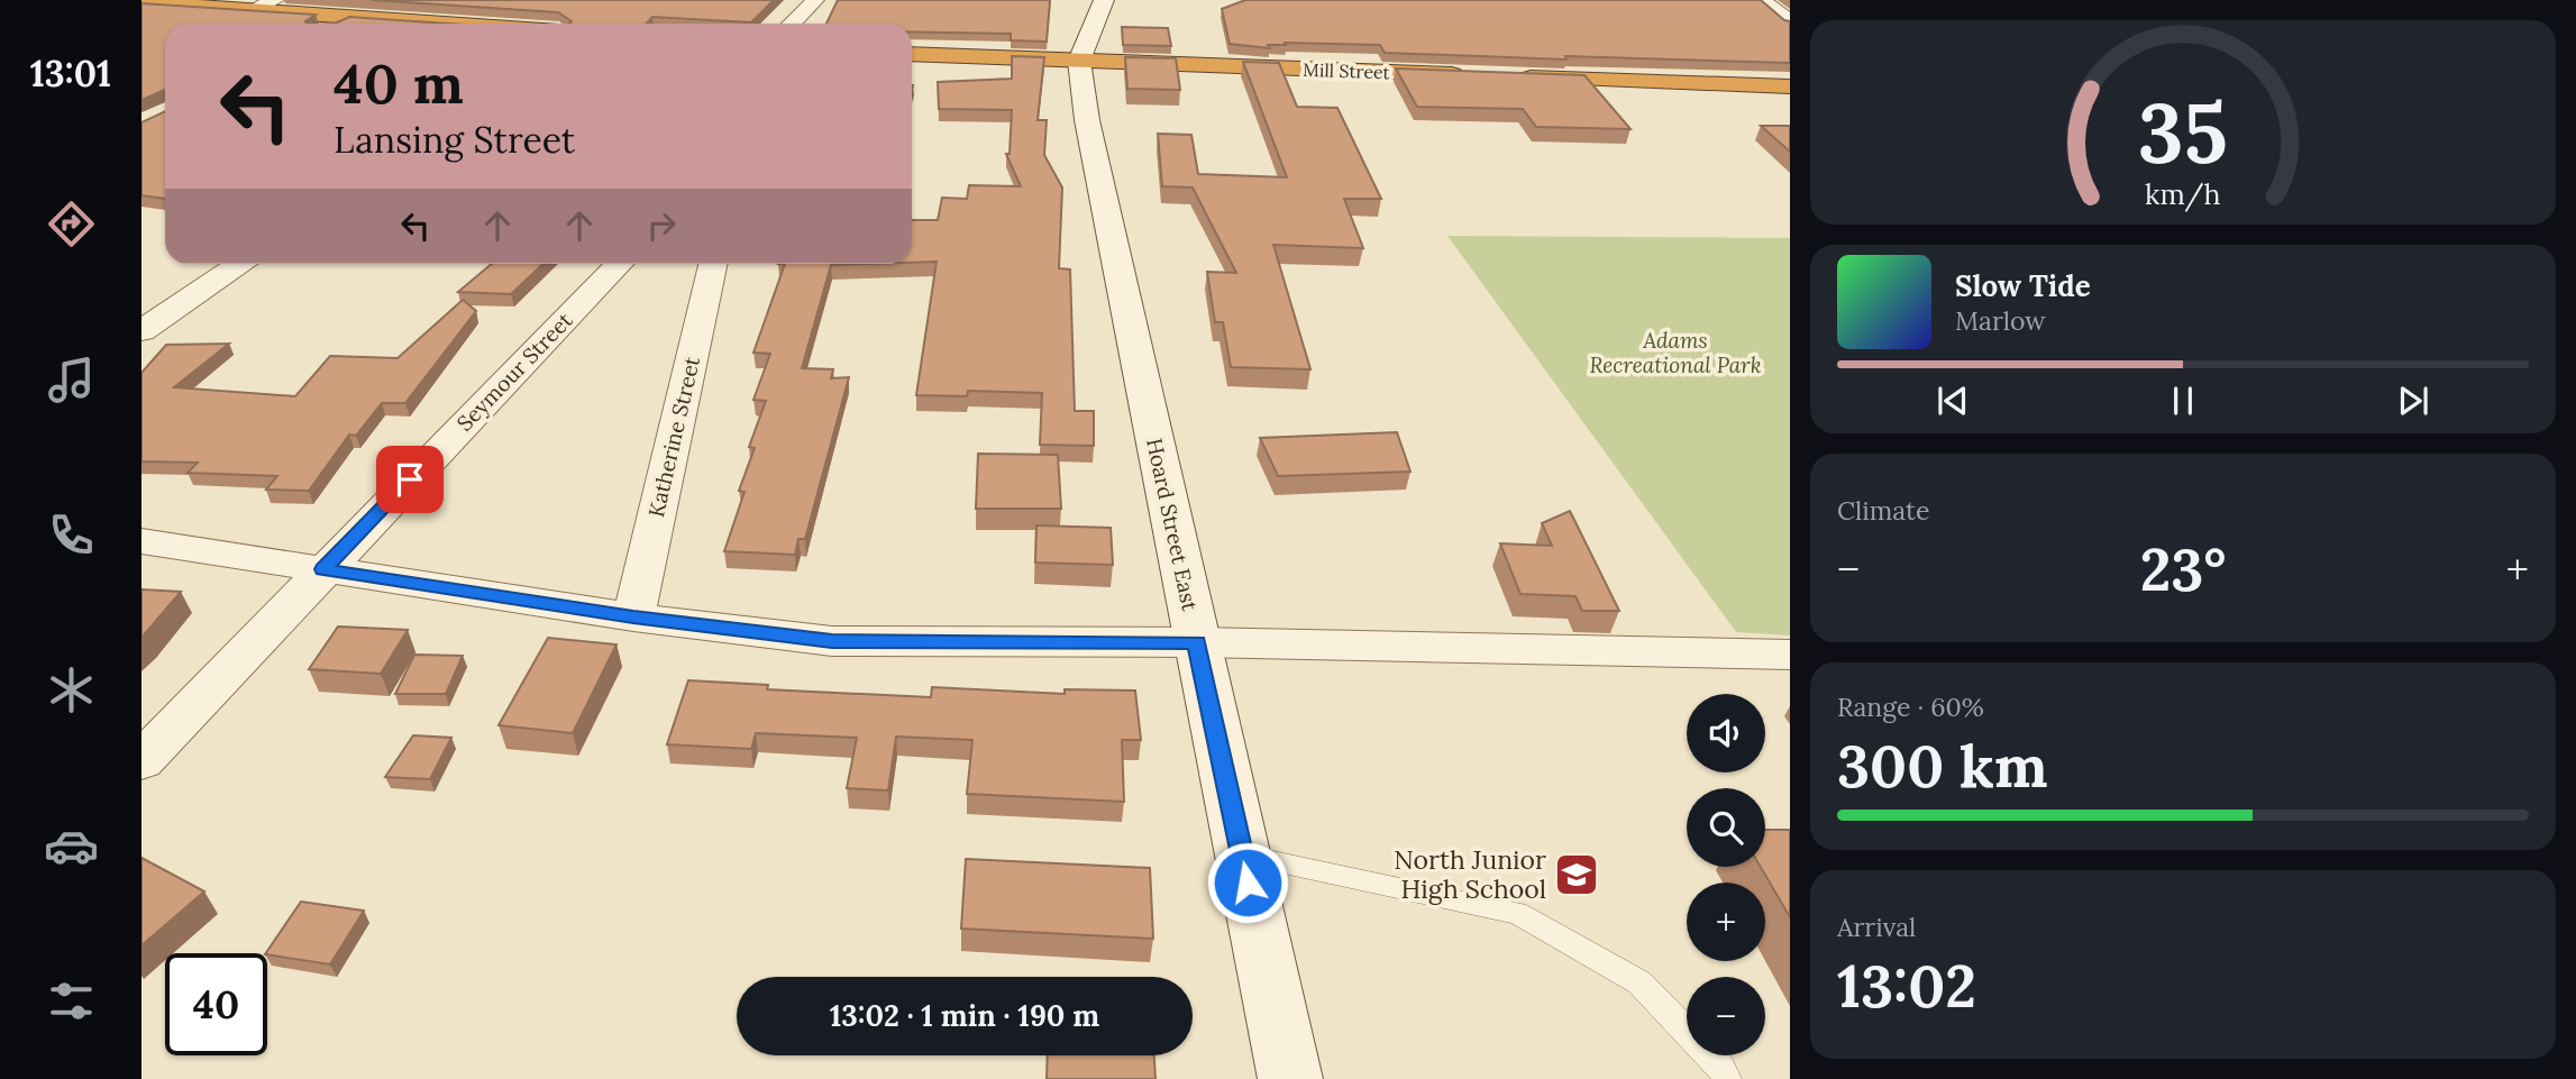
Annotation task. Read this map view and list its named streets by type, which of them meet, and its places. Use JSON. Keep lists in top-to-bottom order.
{
  "streets": {
    "highway": ["Mill Street"],
    "street": ["Seymour Street", "Katherine Street", "Hoard Street East"]
  },
  "crossings": [
    ["Mill Street", "Hoard Street East"]
  ],
  "parks": ["Adams Recreational Park"],
  "places": {
    "school or university": ["North Junior High School"]
  },
  "page": {
    "tabs": "13:01",
    "turn": ["40 m", "Lansing Street"],
    "song": ["Slow Tide", "Marlow"],
    "tile": [
      "Climate",
      ["Range · 60%", "300 km"],
      ["Arrival", "13:02"]
    ],
    "heat": ["−", "23°", "+"],
    "map_buttons": ["+", "−"],
    "limit": "40",
    "trip": "13:02 · 1 min · 190 m",
    "gauge": ["35", "km/h"]
  }
}
